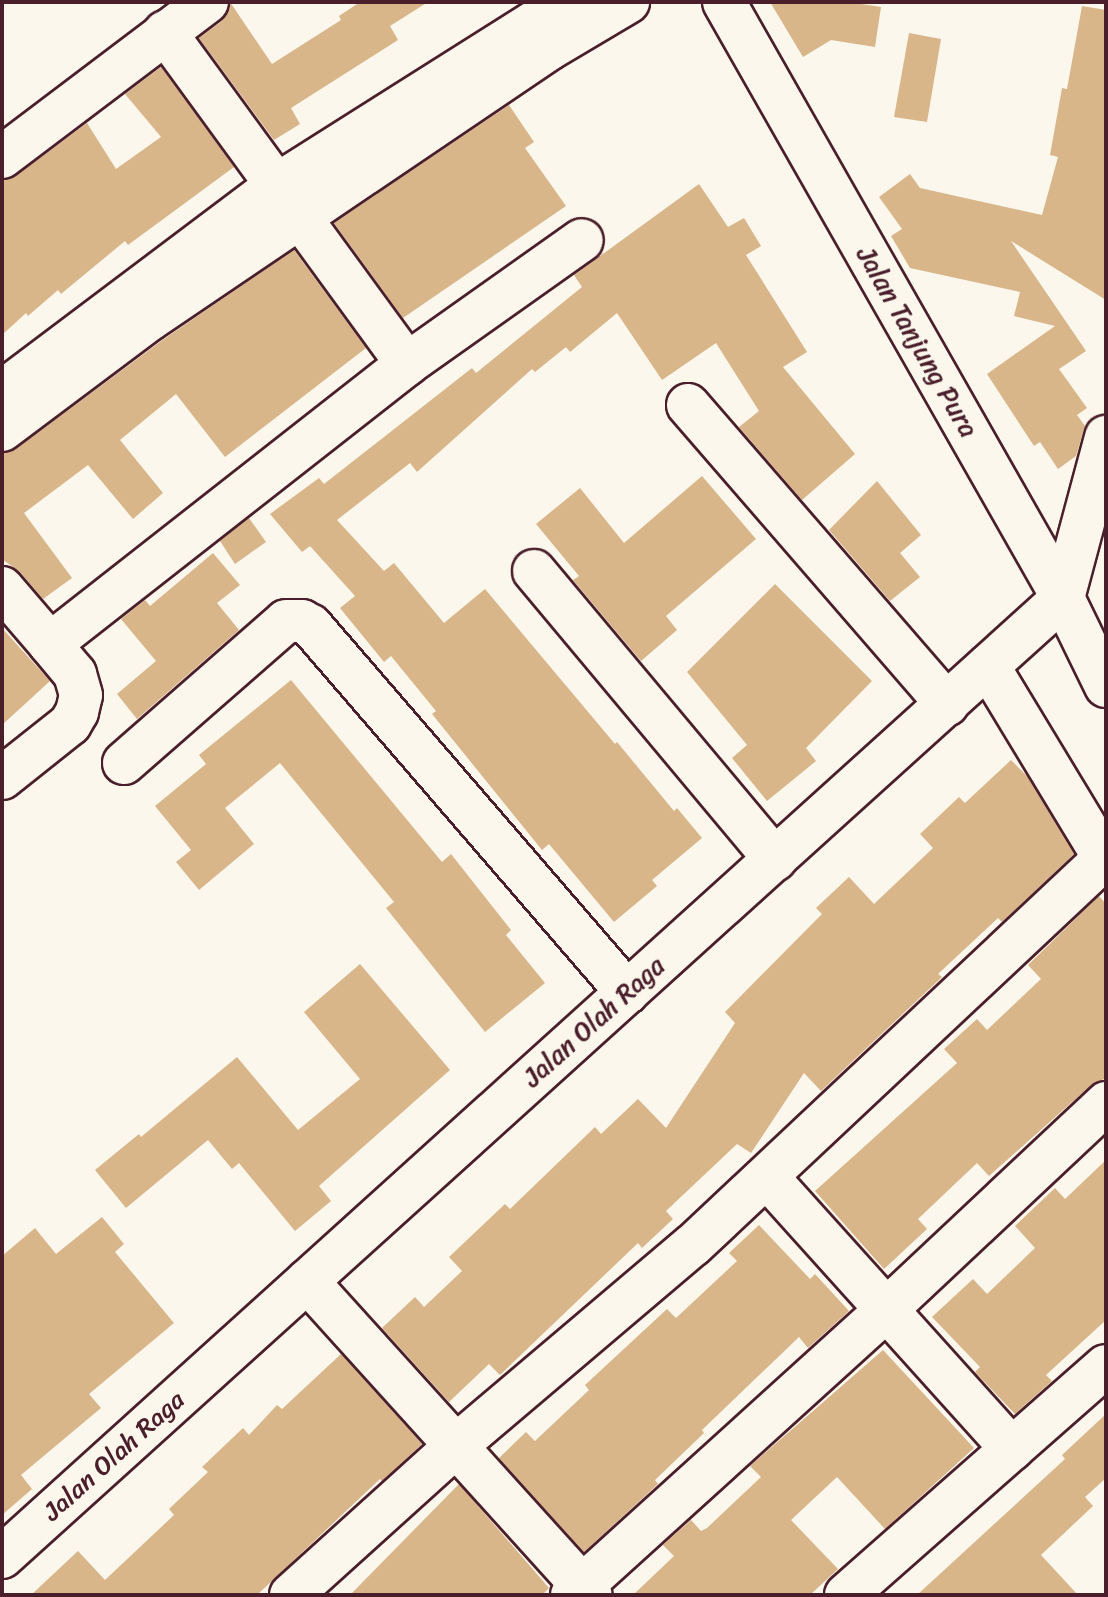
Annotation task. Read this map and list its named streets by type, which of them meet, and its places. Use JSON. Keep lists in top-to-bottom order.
{
  "streets": {
    "street": ["Jalan Tanjung Pura", "Jalan Olah Raga"]
  },
  "crossings": [
    ["Jalan Tanjung Pura", "Jalan Olah Raga"]
  ]
}
